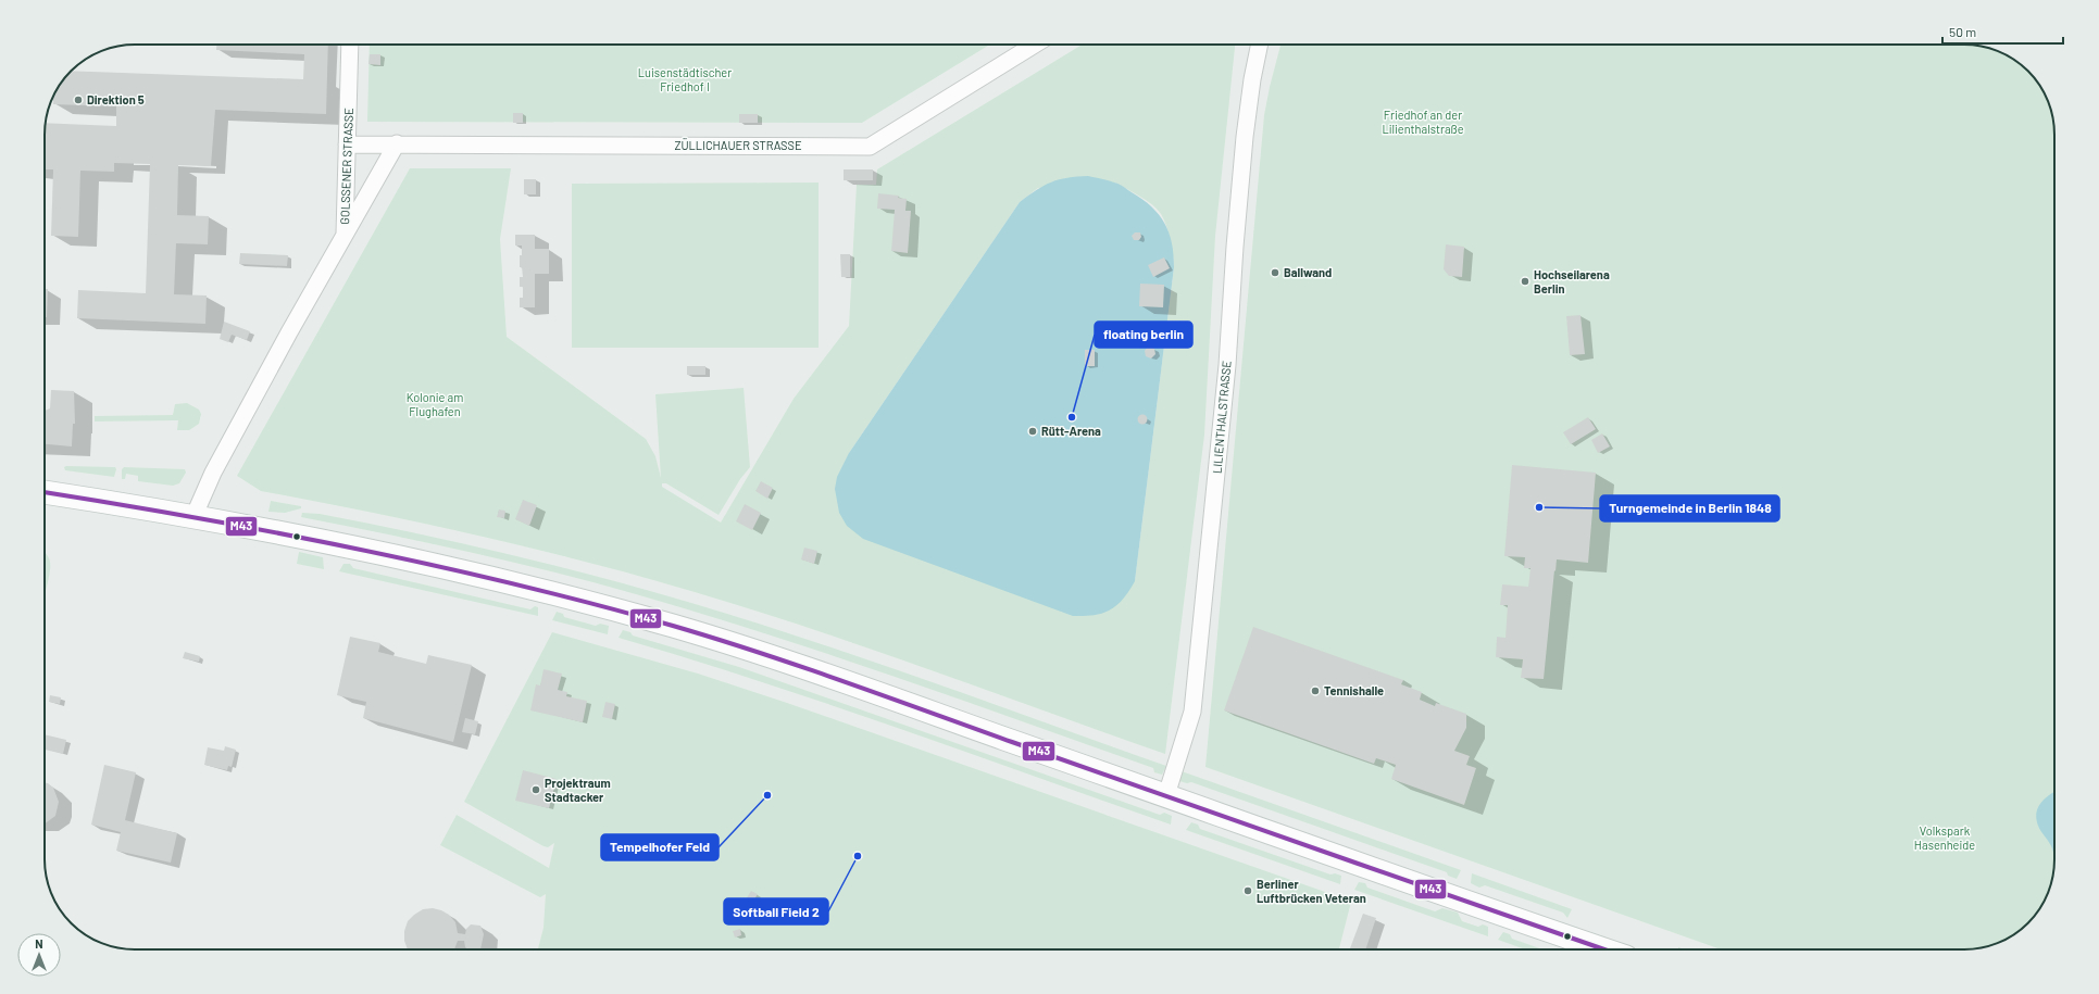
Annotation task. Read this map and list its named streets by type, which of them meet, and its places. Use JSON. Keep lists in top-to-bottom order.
{
  "streets": {
    "street": ["ZÜLLICHAUER STRASSE", "GOLSSENER STRASSE", "LILIENTHALSTRASSE"]
  },
  "crossings": [
    ["ZÜLLICHAUER STRASSE", "GOLSSENER STRASSE"]
  ],
  "parks": [
    "Luisenstädtischer Friedhof I",
    "Friedhof an der Lilienthalstraße",
    "Kolonie am Flughafen",
    "Volkspark Hasenheide"
  ],
  "places": [
    "Direktion 5",
    "Ballwand",
    "Hochseilarena Berlin",
    "floating berlin",
    "Rütt-Arena",
    "Turngemeinde in Berlin 1848",
    "Tennishalle",
    "Projektraum Stadtacker",
    "Tempelhofer Feld",
    "Softball Field 2",
    "Berliner Luftbrücken Veteran"
  ],
  "lines": ["transit line M43"],
  "scale_bar": "50 m",
  "north": "top"
}
